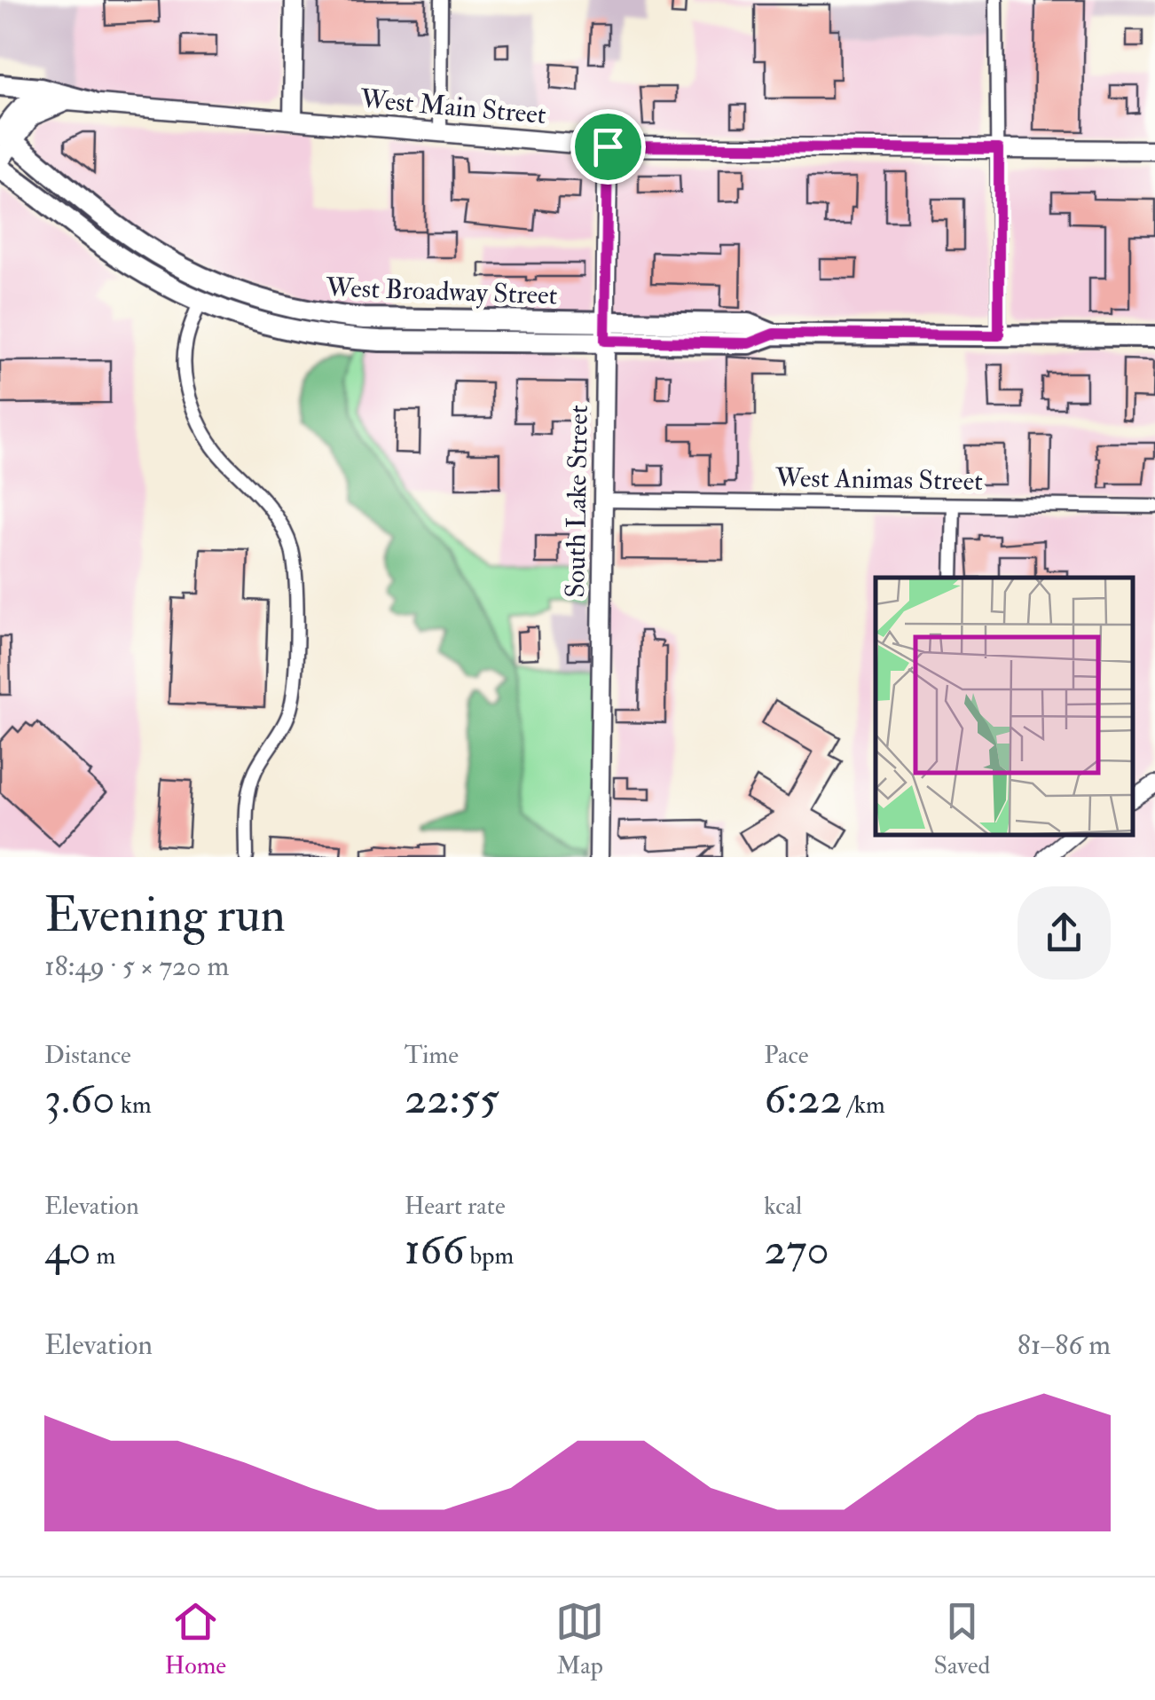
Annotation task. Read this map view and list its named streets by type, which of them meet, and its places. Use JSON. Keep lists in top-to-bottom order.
{
  "streets": {
    "main road": ["West Main Street", "West Broadway Street", "South Lake Street"],
    "street": ["West Animas Street"]
  },
  "crossings": [
    ["West Main Street", "West Broadway Street"],
    ["West Main Street", "South Lake Street"],
    ["West Broadway Street", "South Lake Street"],
    ["West Animas Street", "South Lake Street"]
  ],
  "page": {
    "heading": ["Evening run", "18:49 · 5 × 720 m"],
    "stats": [
      ["Distance", "3.60 km"],
      ["Time", "22:55"],
      ["Pace", "6:22 /km"],
      ["Elevation", "40 m"],
      ["Heart rate", "166 bpm"],
      ["kcal", "270"]
    ],
    "chart": ["Elevation", "81–86 m"],
    "tabs": ["Home", "Map", "Saved"]
  }
}
